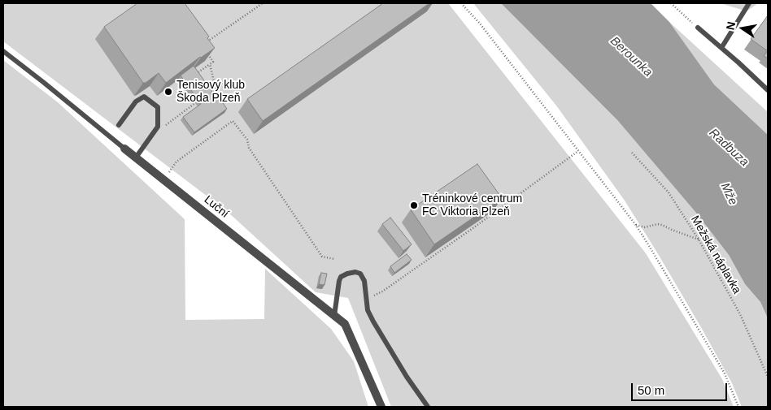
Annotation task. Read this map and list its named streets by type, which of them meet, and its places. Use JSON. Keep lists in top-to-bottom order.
{
  "streets": {
    "street": ["Luční"],
    "path": ["Mežská náplavka"]
  },
  "water": ["Berounka", "Radbuza", "Mže"],
  "places": ["Tenisový klub Škoda Plzeň", "Tréninkové centrum FC Viktoria Plzeň"],
  "scale_bar": "50 m",
  "north": "left"
}
